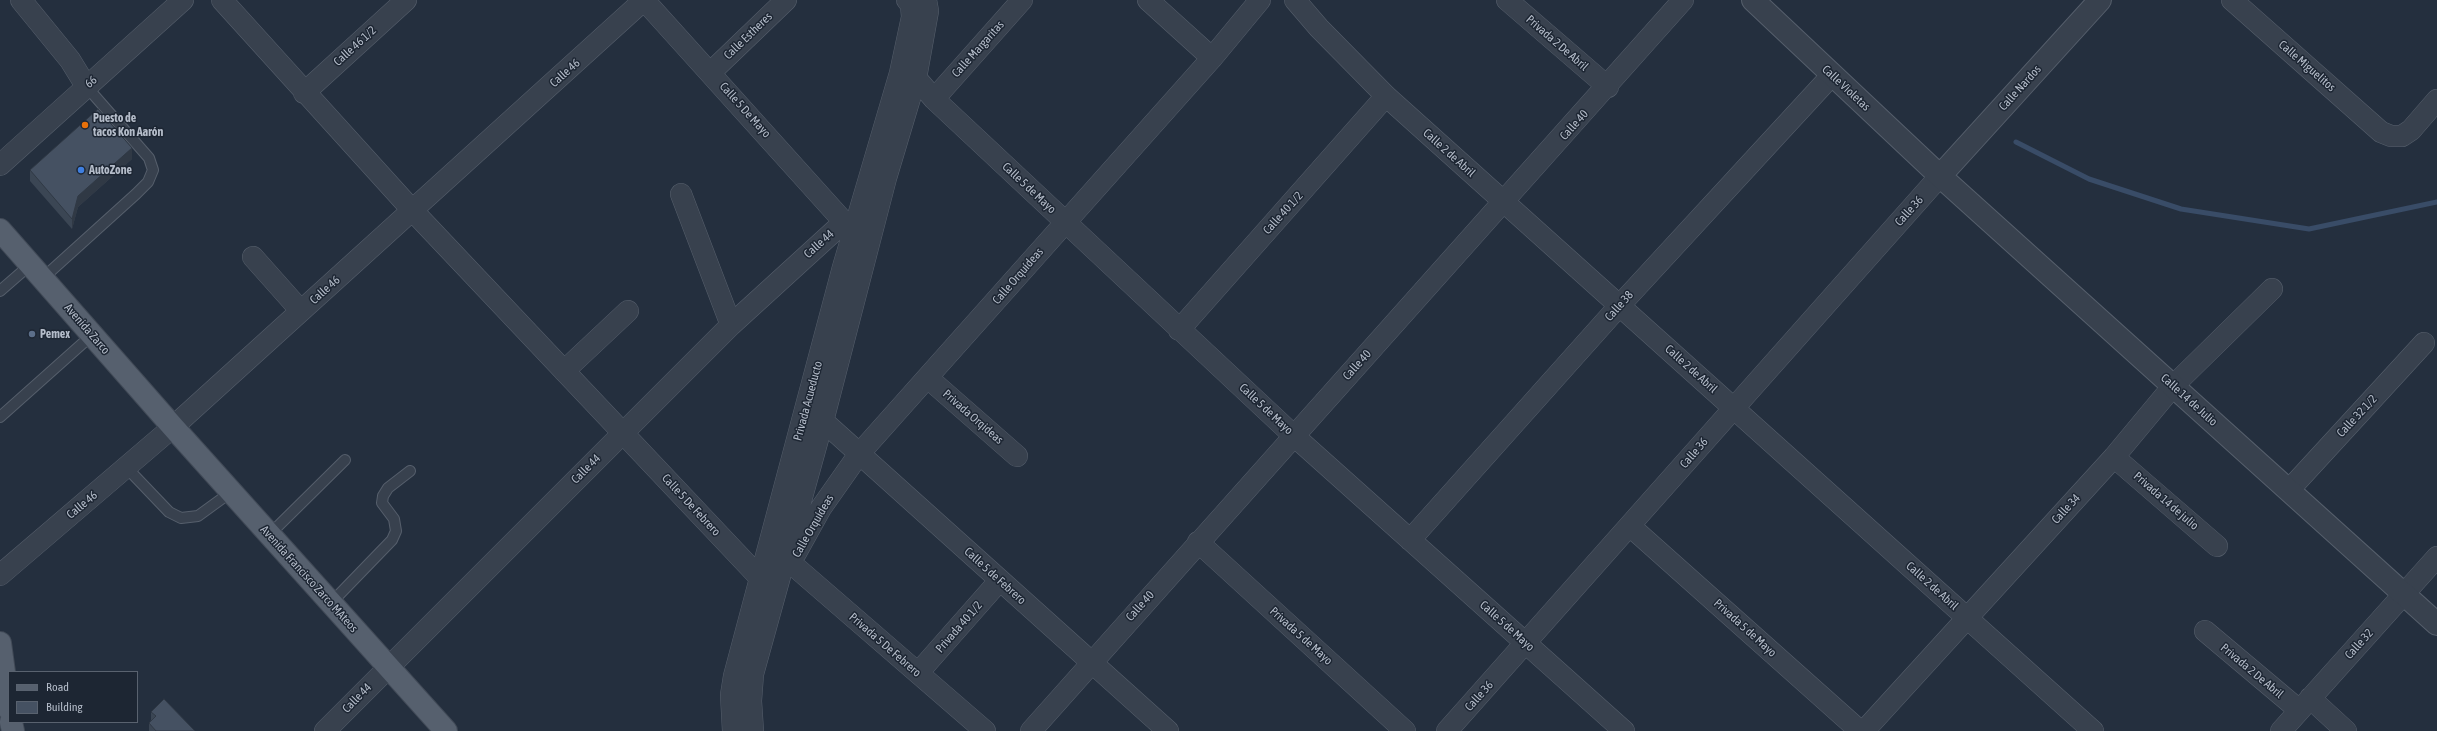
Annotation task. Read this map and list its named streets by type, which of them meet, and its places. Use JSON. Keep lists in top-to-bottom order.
{
  "streets": {
    "main road": ["Avenida Zarco", "Avenida Francisco Zarco MAteos"],
    "street": [
      "Calle Estheres",
      "Privada 2 De Abril",
      "Calle 46 1/2",
      "Calle Margaritas",
      "Calle Miguelitos",
      "Calle 46",
      "66",
      "Calle Violetas",
      "Calle Nardos",
      "Calle 5 De Mayo",
      "Calle 40",
      "Calle 2 de Abril",
      "Calle 5 de Mayo",
      "Calle 36",
      "Calle 40 1/2",
      "Calle 44",
      "Calle Orquídeas",
      "Calle 38",
      "Calle 14 de Julio",
      "Privada Acueducto",
      "Calle 32 1/2",
      "Privada Orqideas",
      "Privada 14 de julio",
      "Calle 5 De Febrero",
      "Calle 34",
      "Calle 5 de Febrero",
      "Privada 40 1/2",
      "Privada 5 de Mayo",
      "Calle 32",
      "Privada 5 De Febrero"
    ]
  },
  "crossings": [
    ["Calle Estheres", "Calle 5 De Mayo"],
    ["Privada 2 De Abril", "Calle 40"],
    ["Privada 2 De Abril", "Calle 32"],
    ["Calle 46 1/2", "Calle 5 De Febrero"],
    ["Calle Margaritas", "Calle 5 de Mayo"],
    ["Calle 46", "Calle 5 De Mayo"],
    ["Calle 46", "Avenida Zarco"],
    ["Calle 46", "Calle 5 De Febrero"],
    ["Calle 46", "Avenida Francisco Zarco MAteos"],
    ["Calle Violetas", "Calle Nardos"],
    ["Calle Violetas", "Calle 36"],
    ["Calle Violetas", "Calle 38"],
    ["Calle Violetas", "Calle 14 de Julio"],
    ["Calle Nardos", "Calle 36"],
    ["Calle Nardos", "Calle 14 de Julio"],
    ["Calle 5 De Mayo", "Calle 44"],
    ["Calle 5 De Mayo", "Privada Acueducto"],
    ["Calle 40", "Calle 2 de Abril"],
    ["Calle 40", "Calle 5 de Mayo"],
    ["Calle 40", "Calle 5 de Febrero"],
    ["Calle 40", "Privada 5 de Mayo"],
    ["Calle 2 de Abril", "Calle 36"],
    ["Calle 2 de Abril", "Calle 40 1/2"],
    ["Calle 2 de Abril", "Calle 38"],
    ["Calle 2 de Abril", "Calle 34"],
    ["Calle 5 de Mayo", "Calle 36"],
    ["Calle 5 de Mayo", "Calle 40 1/2"],
    ["Calle 5 de Mayo", "Calle Orquídeas"],
    ["Calle 5 de Mayo", "Calle 38"],
    ["Calle 5 de Mayo", "Privada Acueducto"],
    ["Calle 36", "Calle 14 de Julio"],
    ["Calle 36", "Privada 5 de Mayo"],
    ["Calle 44", "Privada Acueducto"],
    ["Calle 44", "Calle 5 De Febrero"],
    ["Calle 44", "Avenida Francisco Zarco MAteos"],
    ["Calle Orquídeas", "Privada Acueducto"],
    ["Calle Orquídeas", "Privada Orqideas"],
    ["Calle Orquídeas", "Calle 5 de Febrero"],
    ["Calle Orquídeas", "Privada 5 De Febrero"],
    ["Avenida Zarco", "Avenida Francisco Zarco MAteos"],
    ["Calle 14 de Julio", "Calle 32 1/2"],
    ["Calle 14 de Julio", "Calle 34"],
    ["Calle 14 de Julio", "Calle 32"],
    ["Privada Acueducto", "Calle 5 De Febrero"],
    ["Privada Acueducto", "Calle 5 de Febrero"],
    ["Privada Acueducto", "Privada 5 De Febrero"],
    ["Privada 14 de julio", "Calle 34"],
    ["Calle 5 de Febrero", "Privada 40 1/2"],
    ["Privada 40 1/2", "Privada 5 De Febrero"]
  ],
  "places": ["Puesto de tacos Kon Aarón", "AutoZone", "Pemex"],
  "legend": ["Road", "Building"]
}
